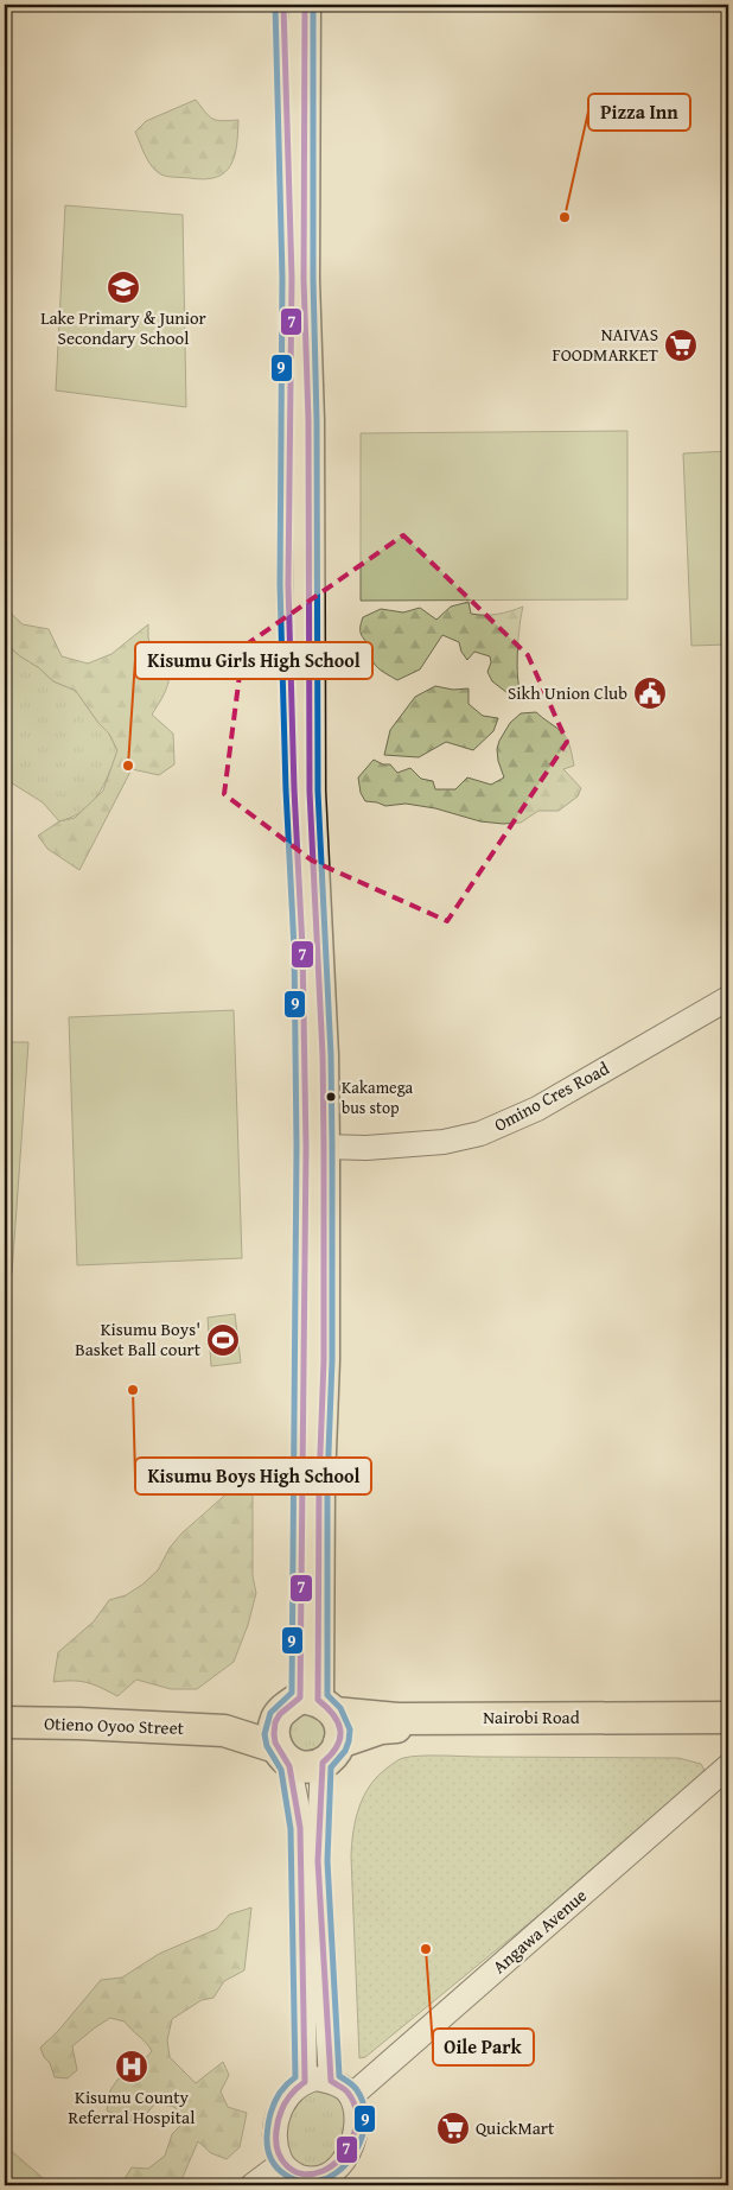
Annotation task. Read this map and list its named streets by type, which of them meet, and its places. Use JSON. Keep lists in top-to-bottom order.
{
  "streets": {
    "highway": ["Nairobi Road", "Otieno Oyoo Street"],
    "main road": ["Omino Cres Road", "Angawa Avenue"]
  },
  "places": {
    "other": [
      "Pizza Inn",
      "Kisumu Girls High School",
      "Kakamega bus stop",
      "Kisumu Boys High School",
      "Oile Park"
    ],
    "school or university": ["Lake Primary & Junior Secondary School"],
    "supermarket": ["NAIVAS FOODMARKET", "QuickMart"],
    "public building": ["Sikh Union Club"],
    "sports": ["Kisumu Boys' Basket Ball court"],
    "hospital": ["Kisumu County Referral Hospital"]
  },
  "lines": ["transit line 7", "transit line 9"]
}
